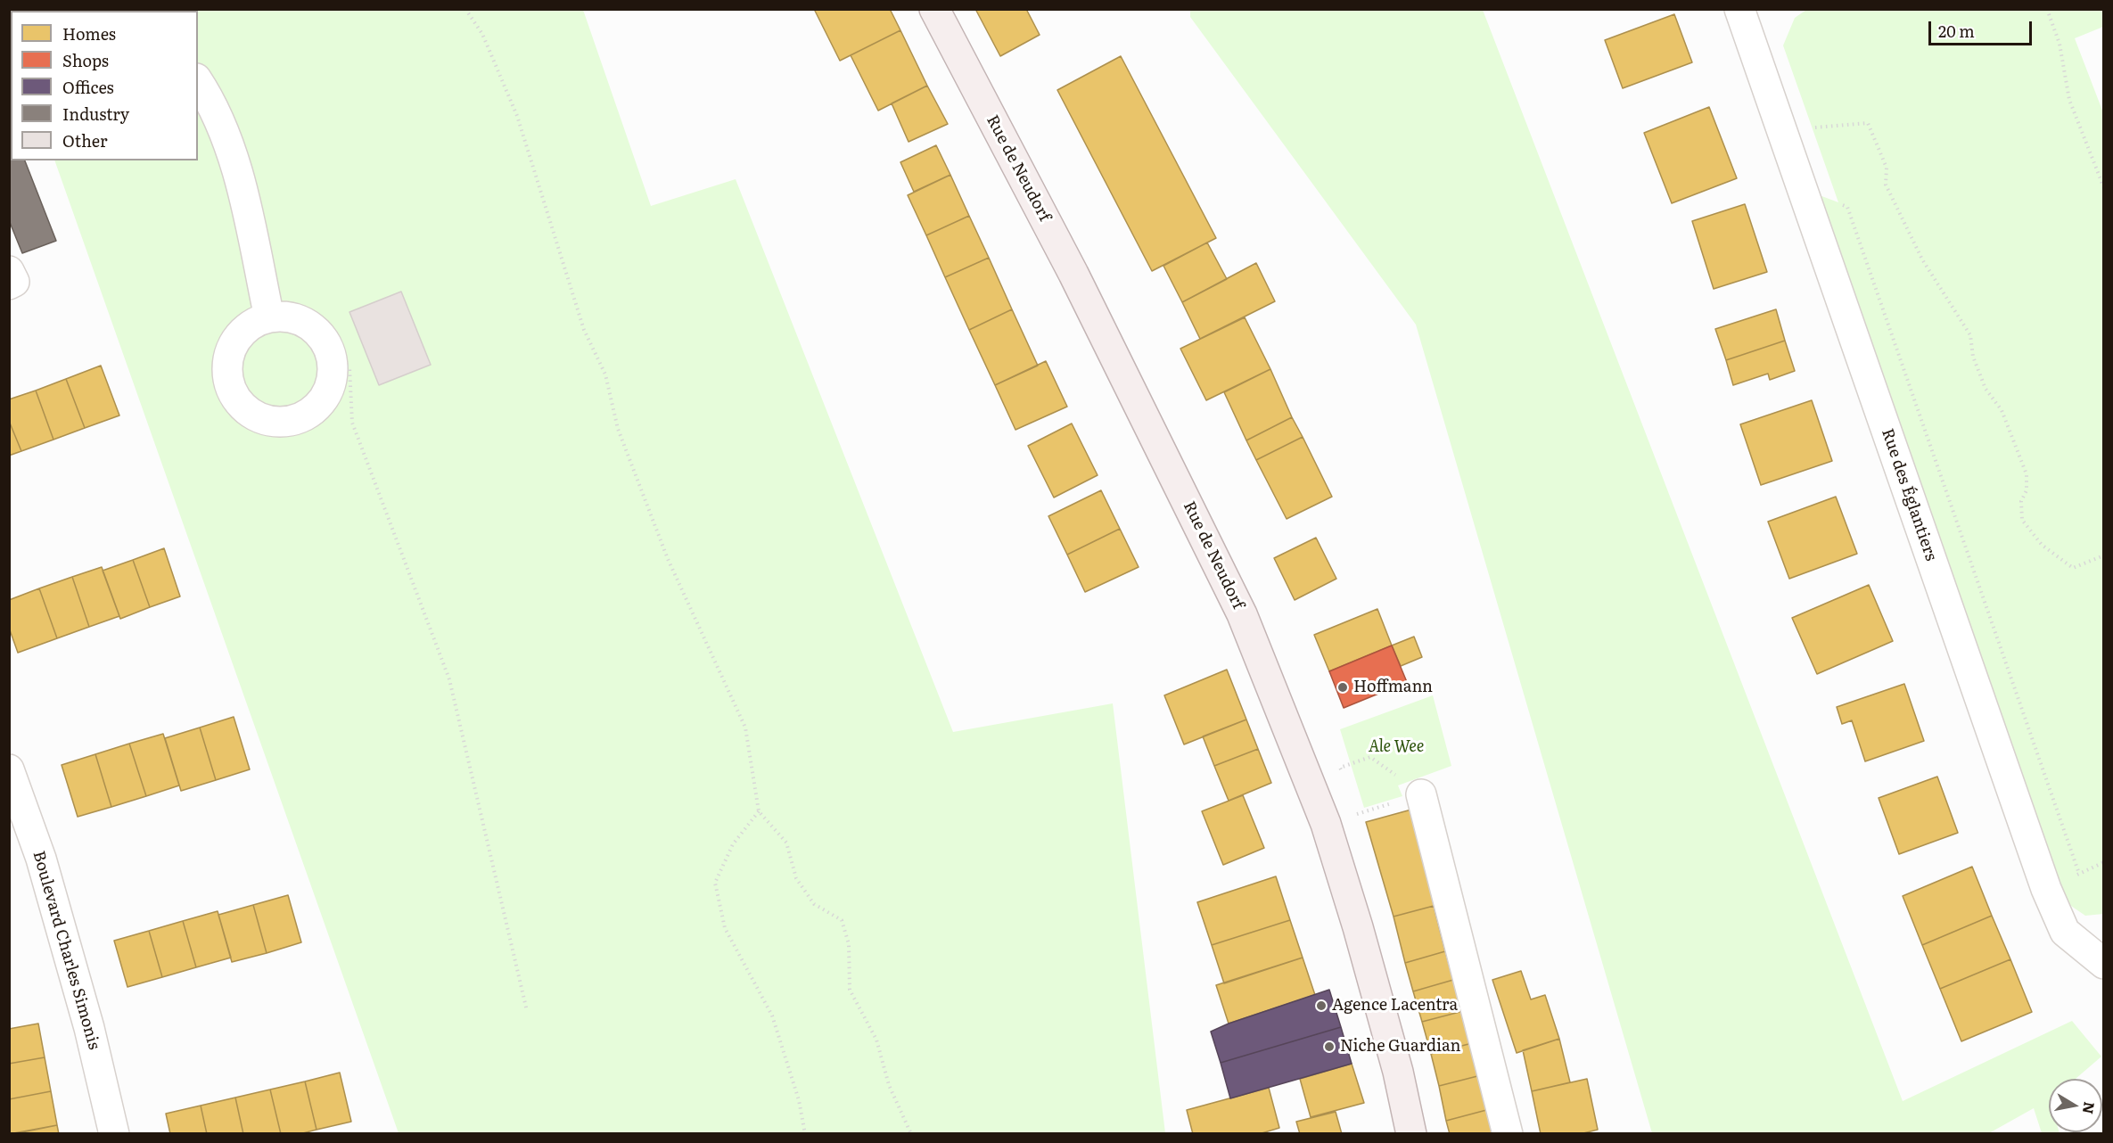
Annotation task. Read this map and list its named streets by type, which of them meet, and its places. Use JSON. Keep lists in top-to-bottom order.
{
  "streets": {
    "main road": ["Rue de Neudorf"],
    "street": ["Rue des Églantiers", "Boulevard Charles Simonis"]
  },
  "parks": ["Ale Wee"],
  "places": ["Hoffmann", "Agence Lacentra", "Niche Guardian"],
  "legend": [
    "Homes",
    "Shops",
    "Offices",
    "Industry",
    "Other"
  ],
  "scale_bar": "20 m",
  "north": "right"
}
